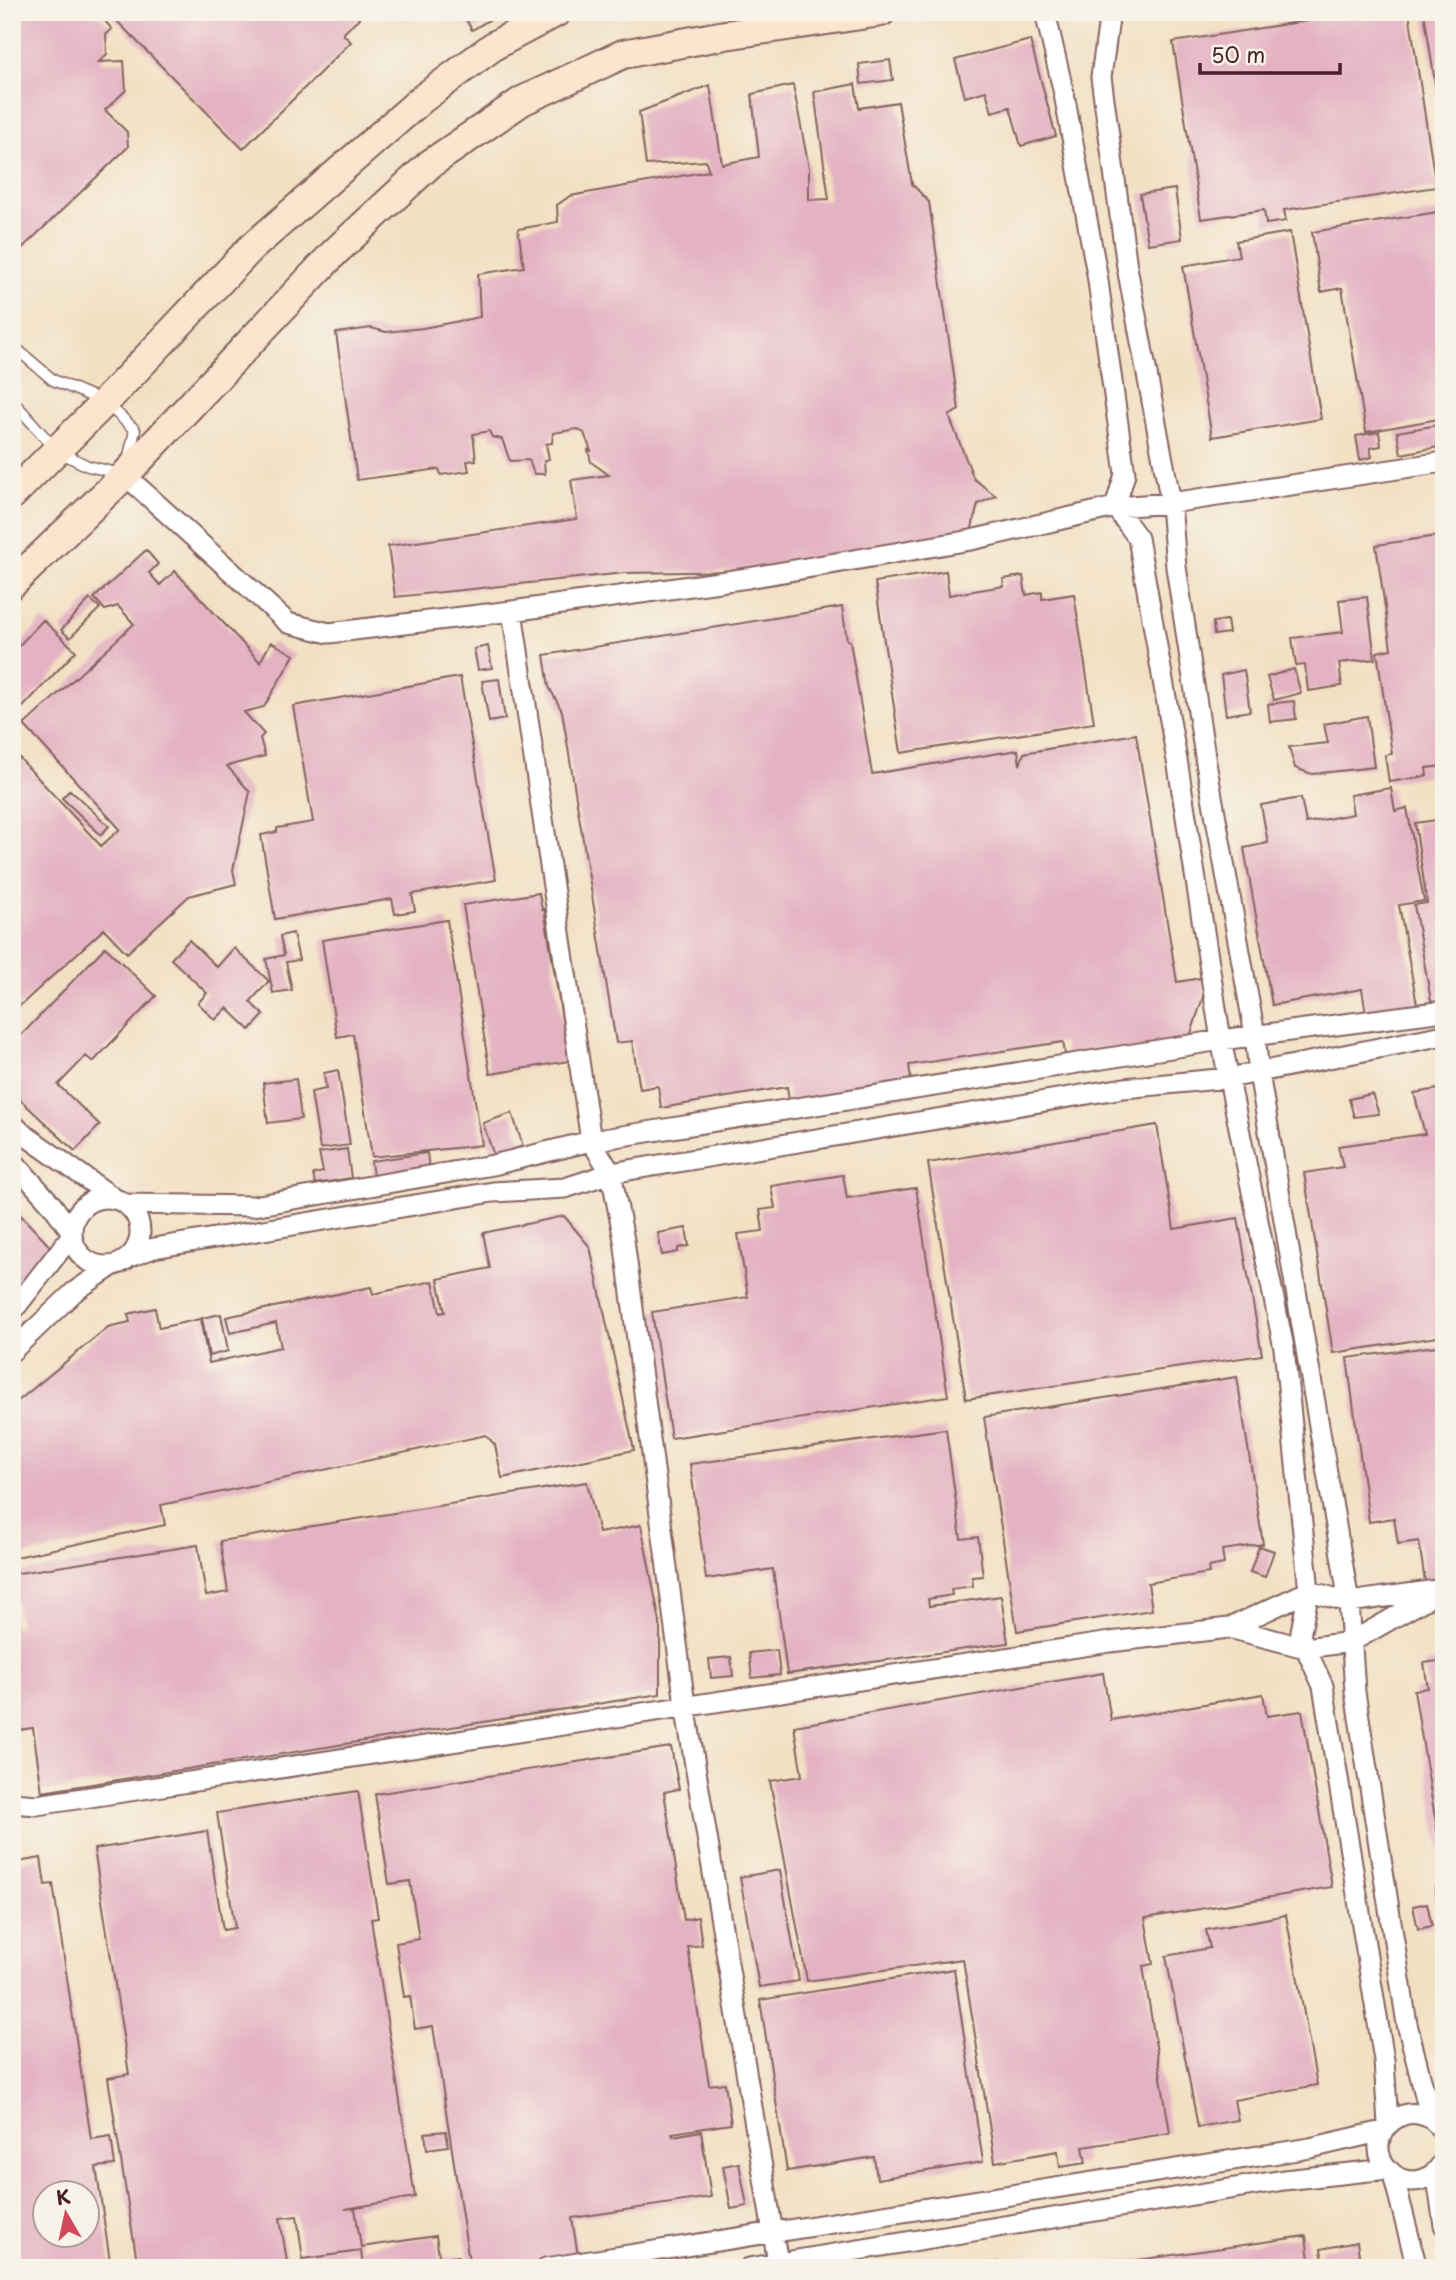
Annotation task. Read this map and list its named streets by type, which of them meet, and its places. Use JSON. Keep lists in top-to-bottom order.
{
  "scale_bar": "50 m",
  "north": "top"
}
